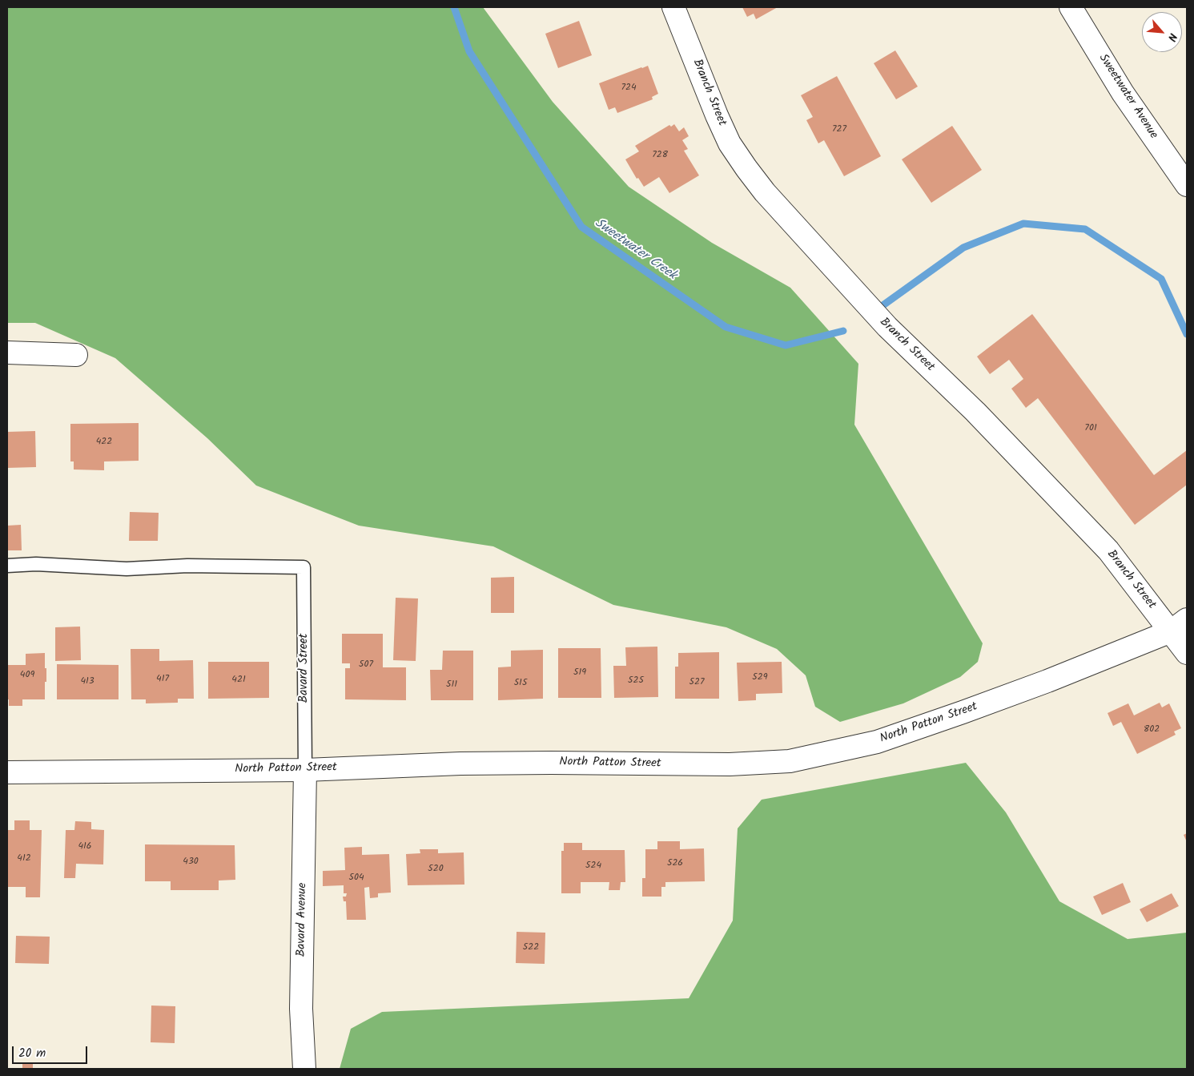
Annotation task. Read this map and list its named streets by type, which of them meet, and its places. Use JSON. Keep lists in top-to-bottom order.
{
  "streets": {
    "street": [
      "Branch Street",
      "Sweetwater Avenue",
      "North Patton Street",
      "Bavard Avenue"
    ],
    "lane": ["Bavard Street"]
  },
  "crossings": [
    ["Branch Street", "North Patton Street"],
    ["Bavard Street", "North Patton Street"],
    ["Bavard Street", "Bavard Avenue"],
    ["North Patton Street", "Bavard Avenue"]
  ],
  "water": ["Sweetwater Creek"],
  "house_numbers": [
    "724",
    "727",
    "728",
    "701",
    "422",
    "507",
    "519",
    "409",
    "529",
    "417",
    "421",
    "525",
    "413",
    "527",
    "515",
    "511",
    "802",
    "416",
    "412",
    "430",
    "526",
    "524",
    "520",
    "504",
    "522"
  ],
  "scale_bar": "20 m",
  "north": "bottom right"
}
